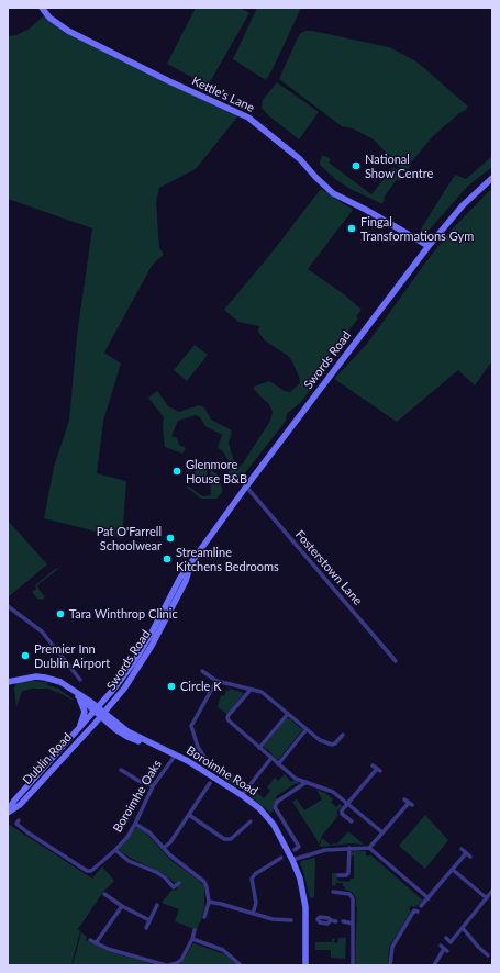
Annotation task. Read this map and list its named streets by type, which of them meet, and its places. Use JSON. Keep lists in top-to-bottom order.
{
  "streets": {
    "main road": [
      "Kettle's Lane",
      "Swords Road",
      "Dublin Road",
      "Boroimhe Road"
    ],
    "street": ["Fosterstown Lane", "Boroimhe Oaks"]
  },
  "crossings": [
    ["Kettle's Lane", "Swords Road"],
    ["Swords Road", "Fosterstown Lane"],
    ["Swords Road", "Dublin Road"],
    ["Swords Road", "Boroimhe Road"],
    ["Dublin Road", "Boroimhe Road"],
    ["Boroimhe Road", "Boroimhe Oaks"]
  ],
  "places": [
    "National Show Centre",
    "Fingal Transformations Gym",
    "Glenmore House B&B",
    "Pat O'Farrell Schoolwear",
    "Streamline Kitchens Bedrooms",
    "Tara Winthrop Clinic",
    "Premier Inn Dublin Airport",
    "Circle K"
  ]
}
